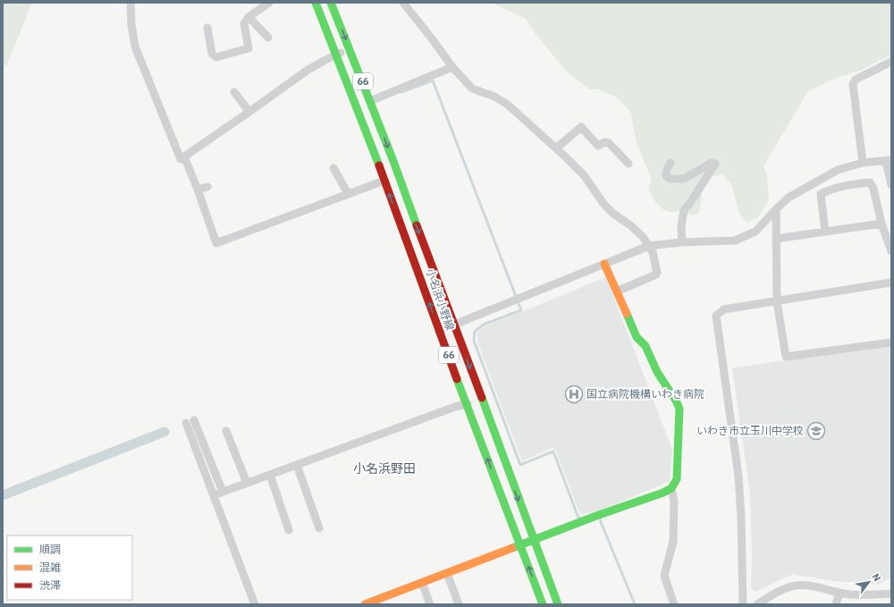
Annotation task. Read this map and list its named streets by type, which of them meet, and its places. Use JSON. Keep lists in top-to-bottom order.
{
  "streets": {
    "main road": ["66", "小名浜小野線"]
  },
  "districts": ["小名浜野田"],
  "places": {
    "hospital": ["国立病院機構いわき病院"],
    "school or university": ["いわき市立玉川中学校"]
  },
  "legend": ["順調", "混雑", "渋滞"],
  "north": "top right"
}
